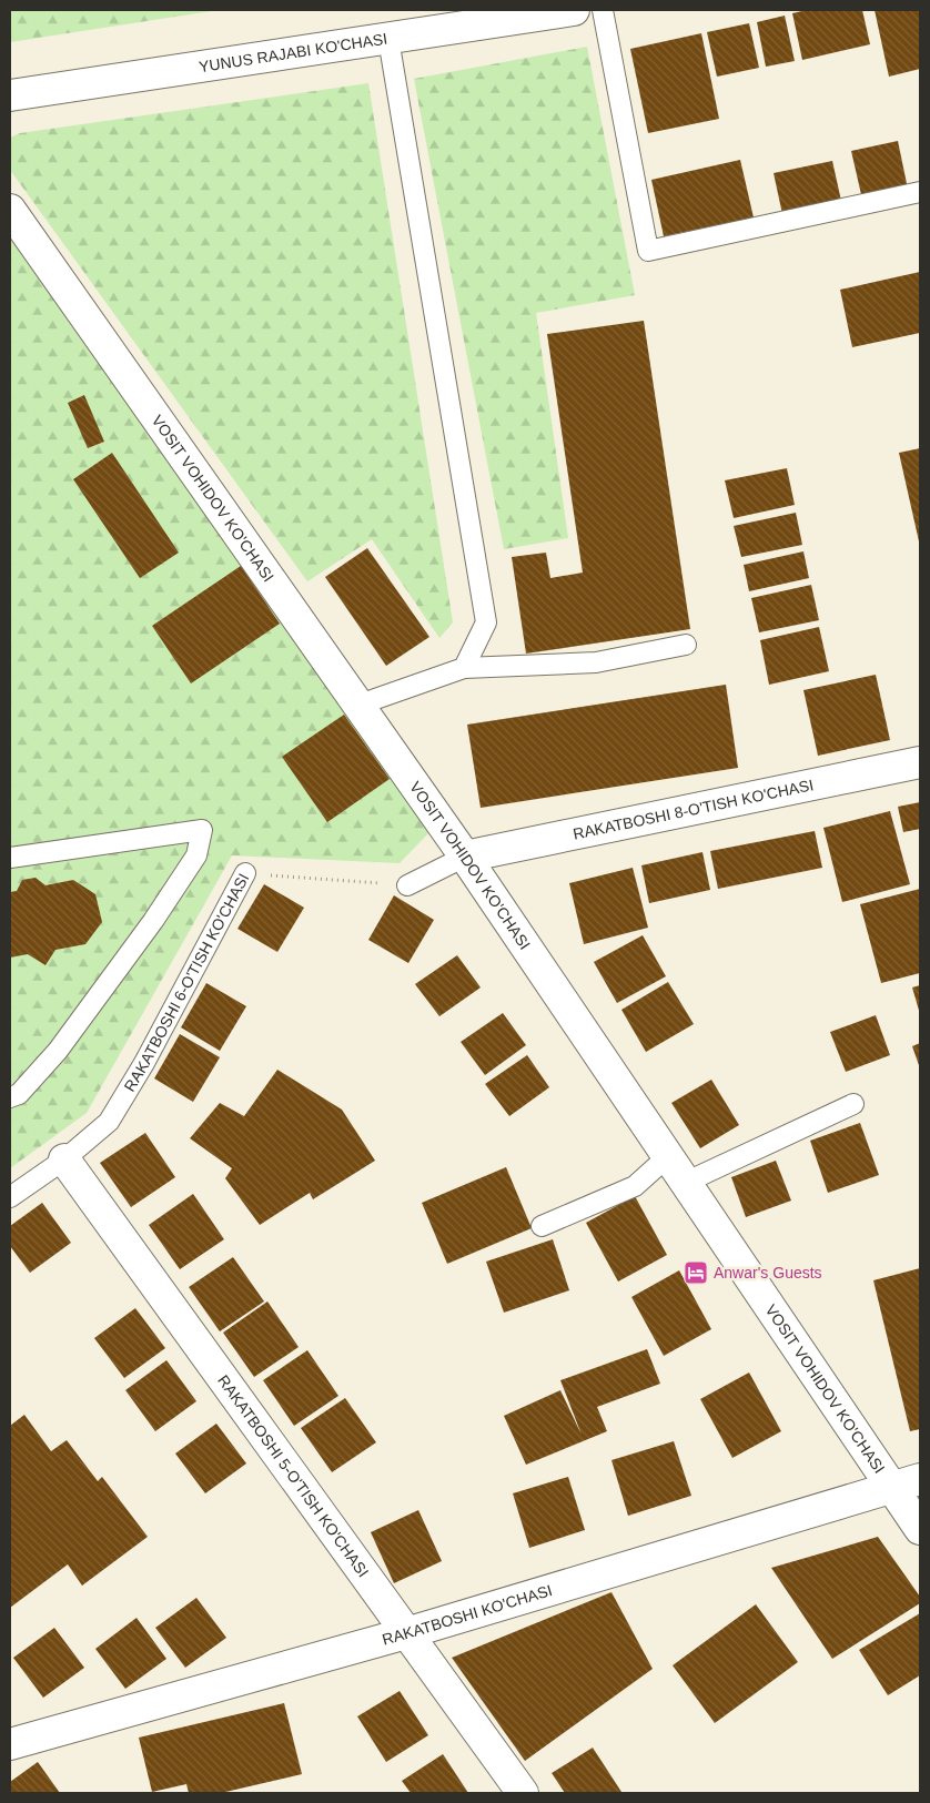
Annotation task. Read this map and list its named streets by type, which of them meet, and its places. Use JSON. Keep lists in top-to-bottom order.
{
  "streets": {
    "street": [
      "YUNUS RAJABI KO'CHASI",
      "VOSIT VOHIDOV KO'CHASI",
      "RAKATBOSHI 8-O'TISH KO'CHASI",
      "RAKATBOSHI 5-O'TISH KO'CHASI",
      "RAKATBOSHI KO'CHASI"
    ],
    "lane": ["RAKATBOSHI 6-O'TISH KO'CHASI"]
  },
  "crossings": [
    ["VOSIT VOHIDOV KO'CHASI", "RAKATBOSHI 8-O'TISH KO'CHASI"],
    ["VOSIT VOHIDOV KO'CHASI", "RAKATBOSHI KO'CHASI"],
    ["RAKATBOSHI 6-O'TISH KO'CHASI", "RAKATBOSHI 5-O'TISH KO'CHASI"],
    ["RAKATBOSHI 5-O'TISH KO'CHASI", "RAKATBOSHI KO'CHASI"]
  ],
  "places": {
    "hotel": ["Anwar's Guests"]
  }
}
